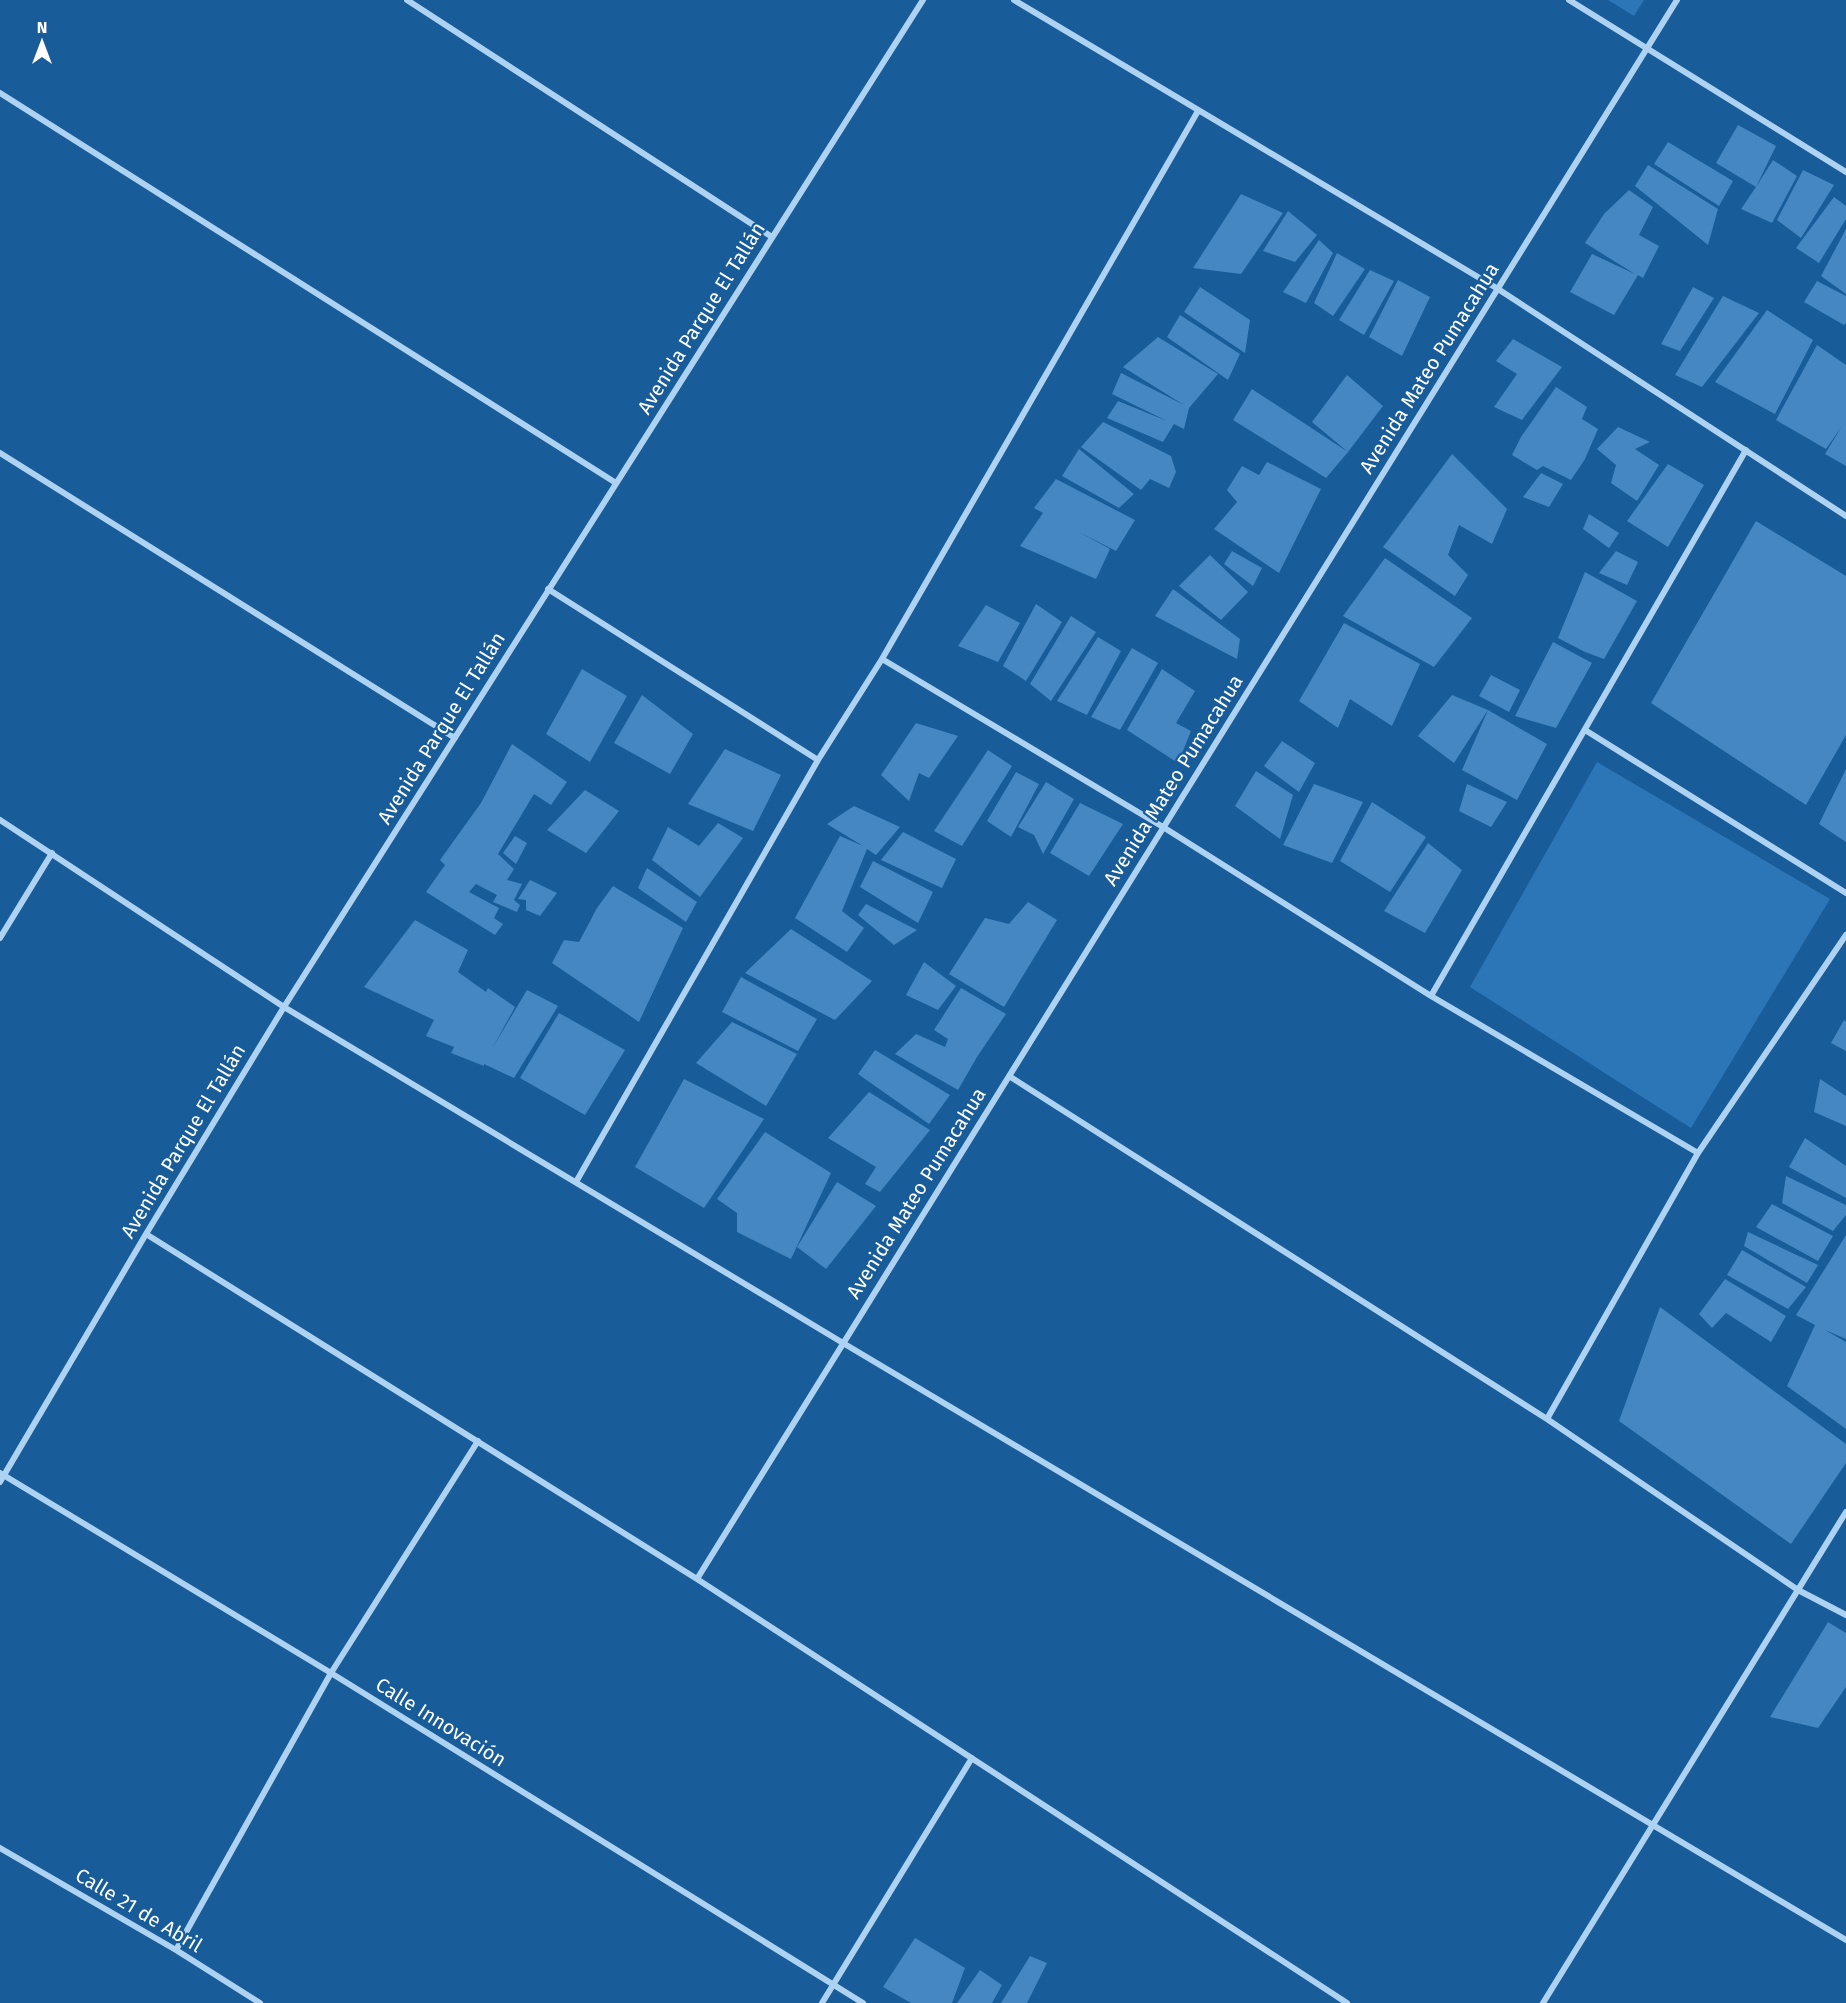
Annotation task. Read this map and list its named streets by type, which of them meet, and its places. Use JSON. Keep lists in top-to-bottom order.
{
  "streets": {
    "street": [
      "Avenida Parque El Tallán",
      "Avenida Mateo Pumacahua",
      "Calle Innovación",
      "Calle 21 de Abril"
    ]
  },
  "crossings": [
    ["Avenida Parque El Tallán", "Calle Innovación"]
  ],
  "north": "top"
}
